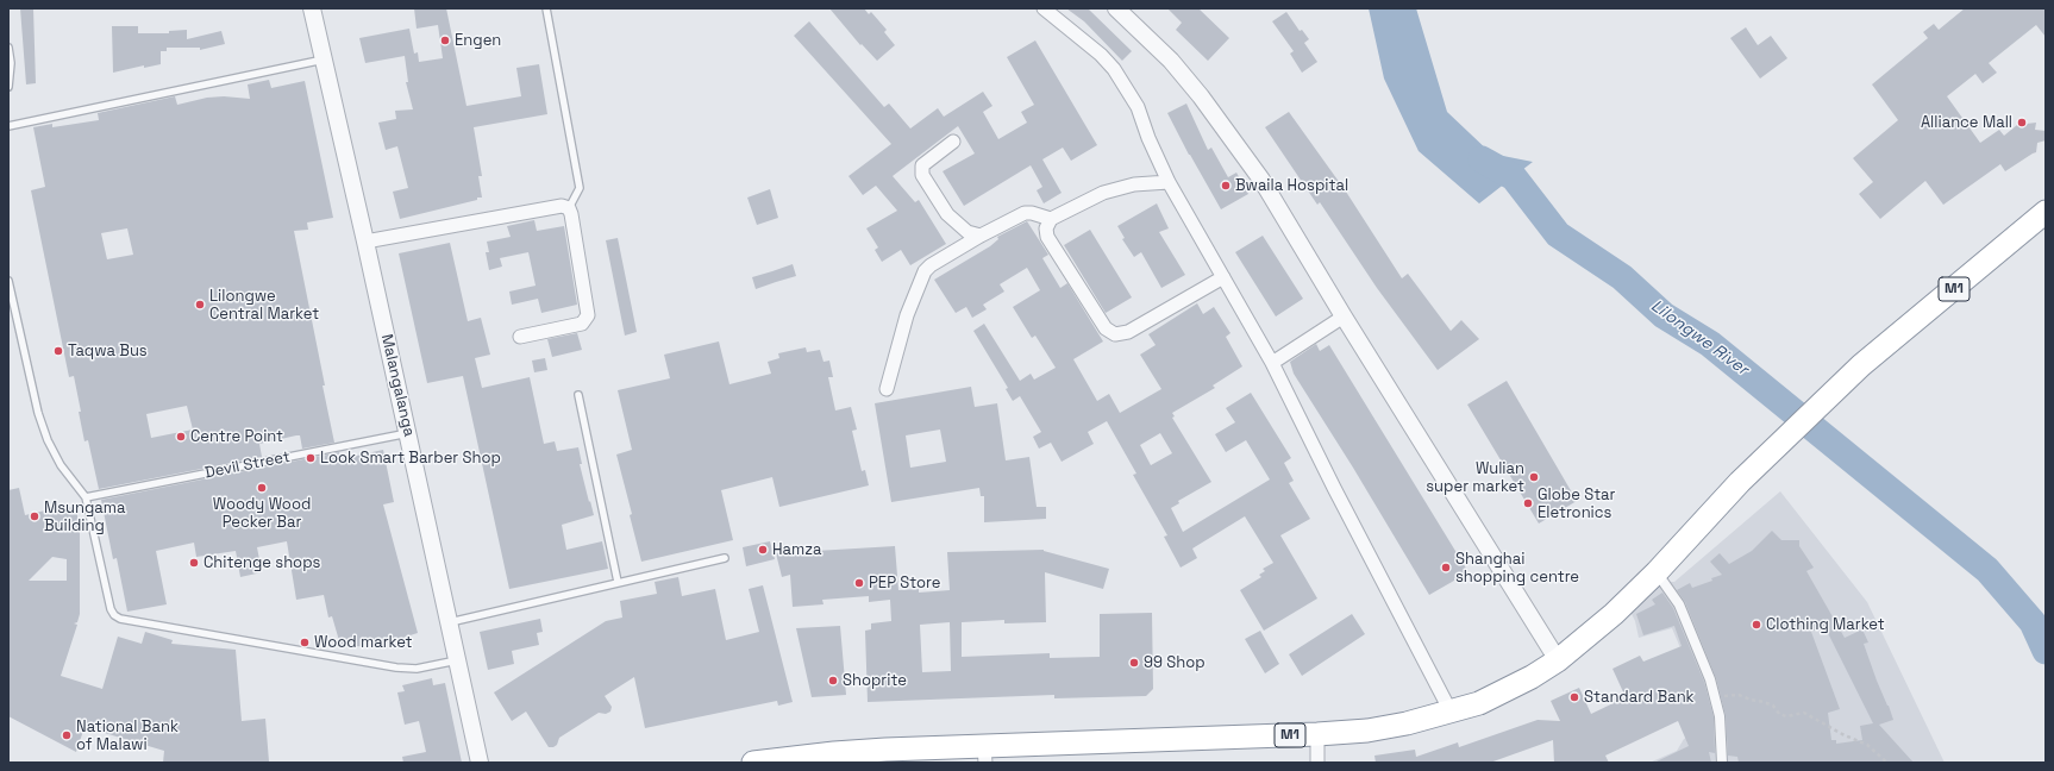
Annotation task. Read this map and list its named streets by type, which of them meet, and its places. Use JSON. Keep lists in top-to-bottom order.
{
  "streets": {
    "highway": ["M1"],
    "street": ["Malangalanga"],
    "lane": ["Devil Street"]
  },
  "crossings": [
    ["Malangalanga", "Devil Street"]
  ],
  "water": ["Lilongwe River"],
  "places": [
    "Engen",
    "Alliance Mall",
    "Bwaila Hospital",
    "Lilongwe Central Market",
    "Taqwa Bus",
    "Centre Point",
    "Look Smart Barber Shop",
    "Wulian super market",
    "Woody Wood Pecker Bar",
    "Globe Star Eletronics",
    "Msungama Building",
    "Hamza",
    "Chitenge shops",
    "Shanghai shopping centre",
    "PEP Store",
    "Clothing Market",
    "Wood market",
    "99 Shop",
    "Shoprite",
    "Standard Bank",
    "National Bank of Malawi"
  ]
}
